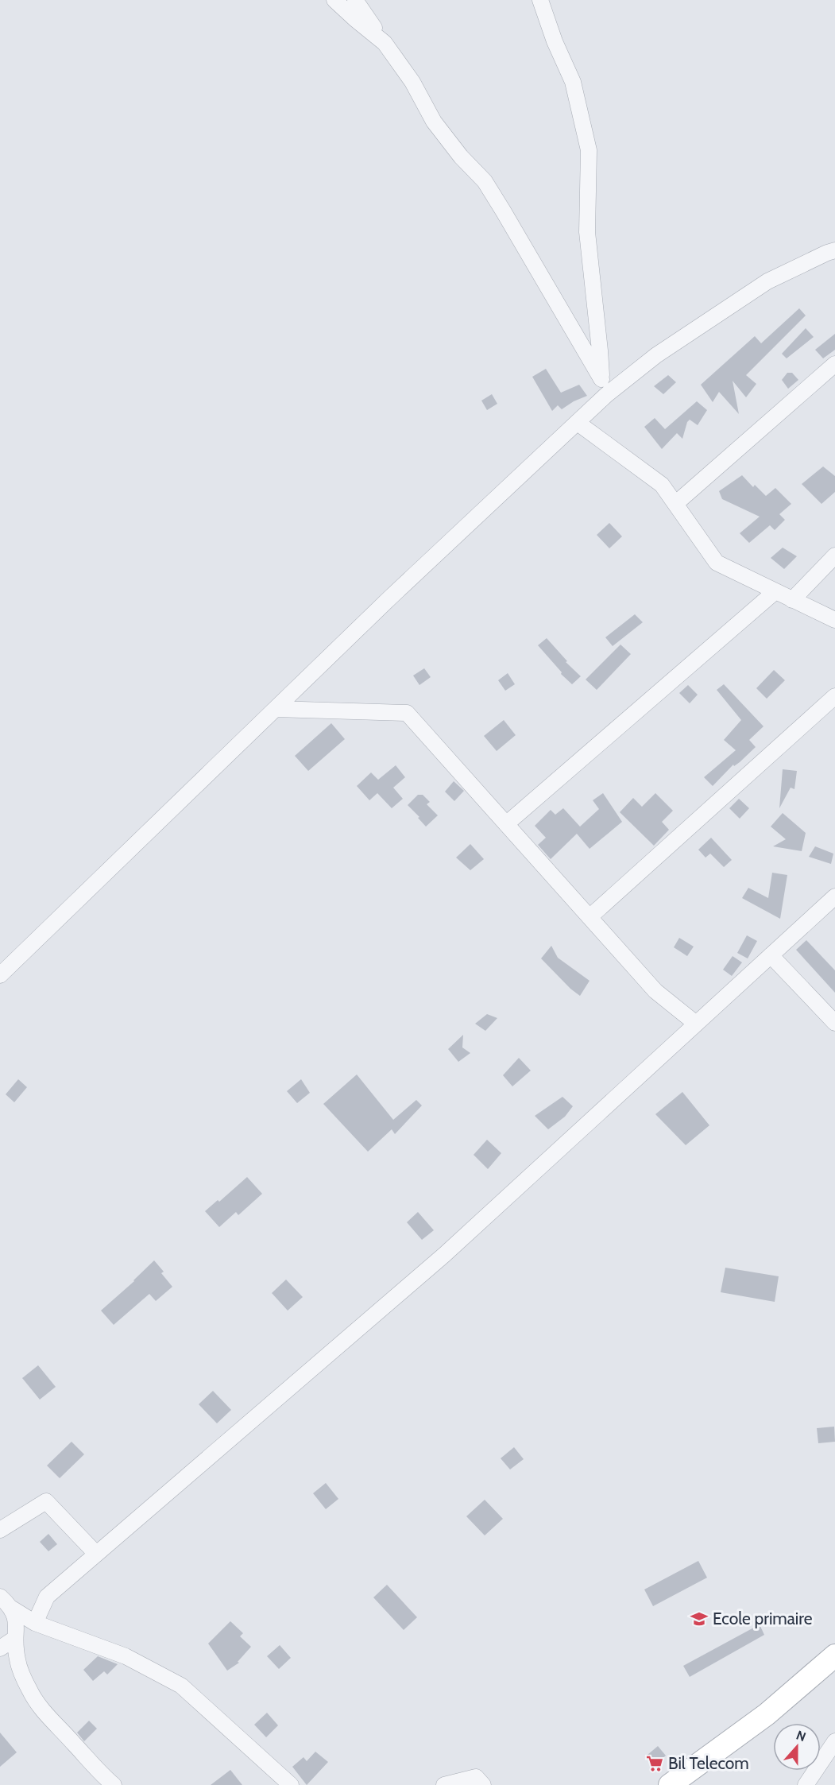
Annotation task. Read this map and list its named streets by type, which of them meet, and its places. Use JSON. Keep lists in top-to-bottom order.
{
  "places": {
    "school or university": ["Ecole primaire"],
    "supermarket": ["Bil Telecom"]
  },
  "north": "top"
}
